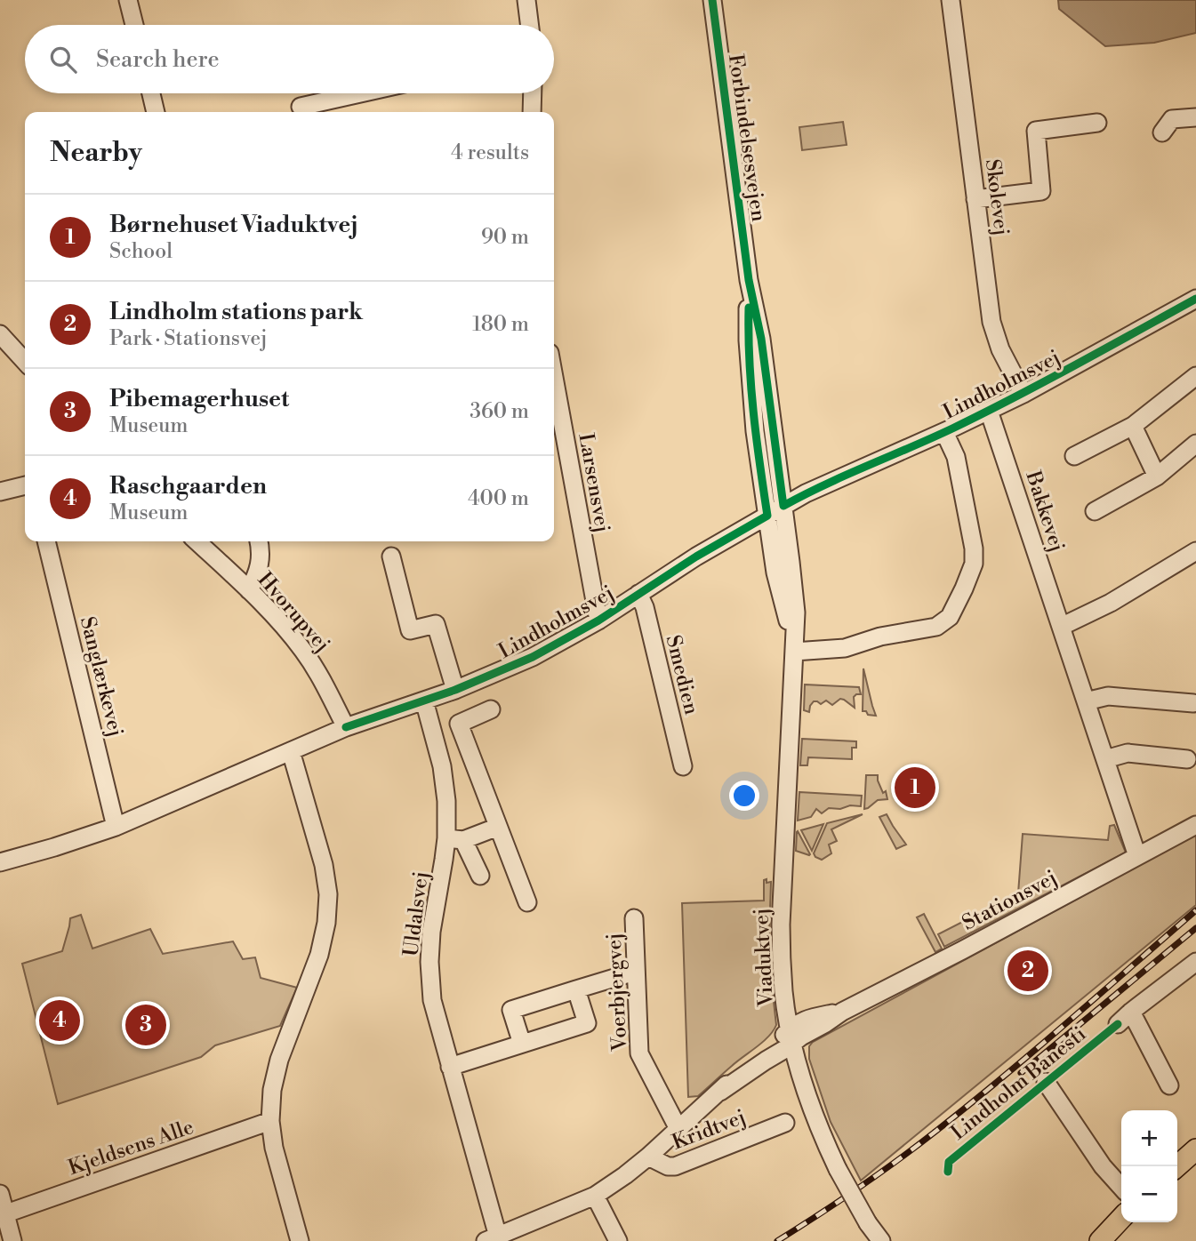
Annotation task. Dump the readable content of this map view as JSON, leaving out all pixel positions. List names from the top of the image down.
{
  "streets": {
    "street": [
      "Forbindelsesvejen",
      "Skolevej",
      "Lindholmsvej",
      "Larsensvej",
      "Bakkevej",
      "Hvorupvej",
      "Smedien",
      "Sanglærkevej",
      "Stationsvej",
      "Uldalsvej",
      "Viaduktvej",
      "Voerbjergvej",
      "Kridtvej",
      "Kjeldsens Alle"
    ],
    "cycle path": ["Lindholm Banesti"]
  },
  "crossings": [
    ["Forbindelsesvejen", "Lindholmsvej"],
    ["Forbindelsesvejen", "Viaduktvej"],
    ["Skolevej", "Lindholmsvej"],
    ["Lindholmsvej", "Larsensvej"],
    ["Lindholmsvej", "Bakkevej"],
    ["Lindholmsvej", "Hvorupvej"],
    ["Lindholmsvej", "Smedien"],
    ["Lindholmsvej", "Sanglærkevej"],
    ["Lindholmsvej", "Uldalsvej"],
    ["Lindholmsvej", "Viaduktvej"],
    ["Bakkevej", "Stationsvej"],
    ["Stationsvej", "Viaduktvej"]
  ],
  "page": {
    "search": "Search here",
    "heading": ["Nearby", "4 results"],
    "list": [
      {
        "mark": "1",
        "name": "Børnehuset Viaduktvej",
        "note": "School",
        "value": "90 m"
      },
      {
        "mark": "2",
        "name": "Lindholm stations park",
        "note": "Park · Stationsvej",
        "value": "180 m"
      },
      {
        "mark": "3",
        "name": "Pibemagerhuset",
        "note": "Museum",
        "value": "360 m"
      },
      {
        "mark": "4",
        "name": "Raschgaarden",
        "note": "Museum",
        "value": "400 m"
      }
    ],
    "pins": [
      "1",
      "2",
      "4",
      "3"
    ],
    "map_buttons": ["+", "−"]
  }
}
